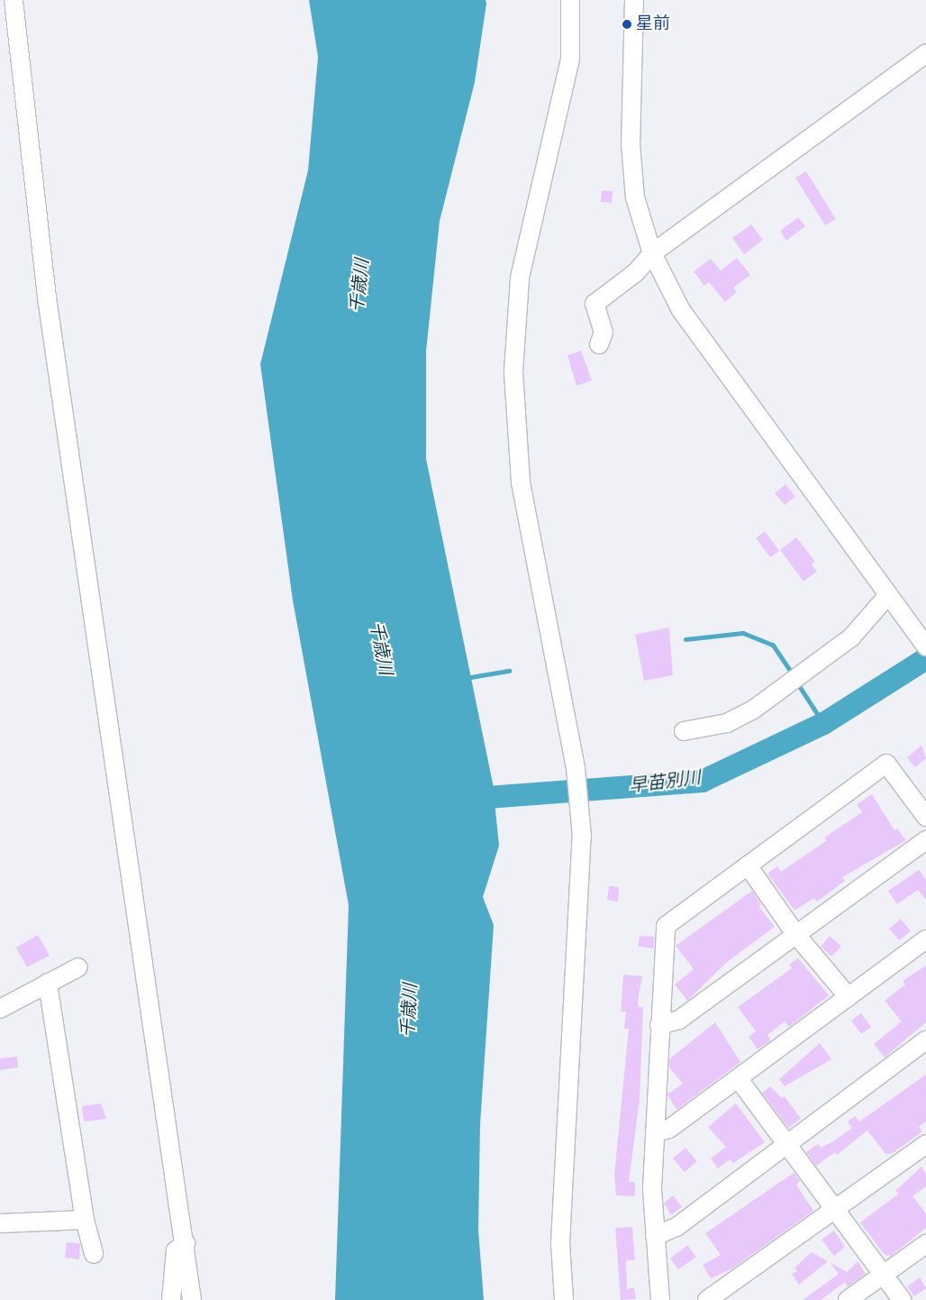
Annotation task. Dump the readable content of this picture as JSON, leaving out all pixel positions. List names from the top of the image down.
{
  "water": ["千歳川", "早苗別川"],
  "places": ["星前"]
}
